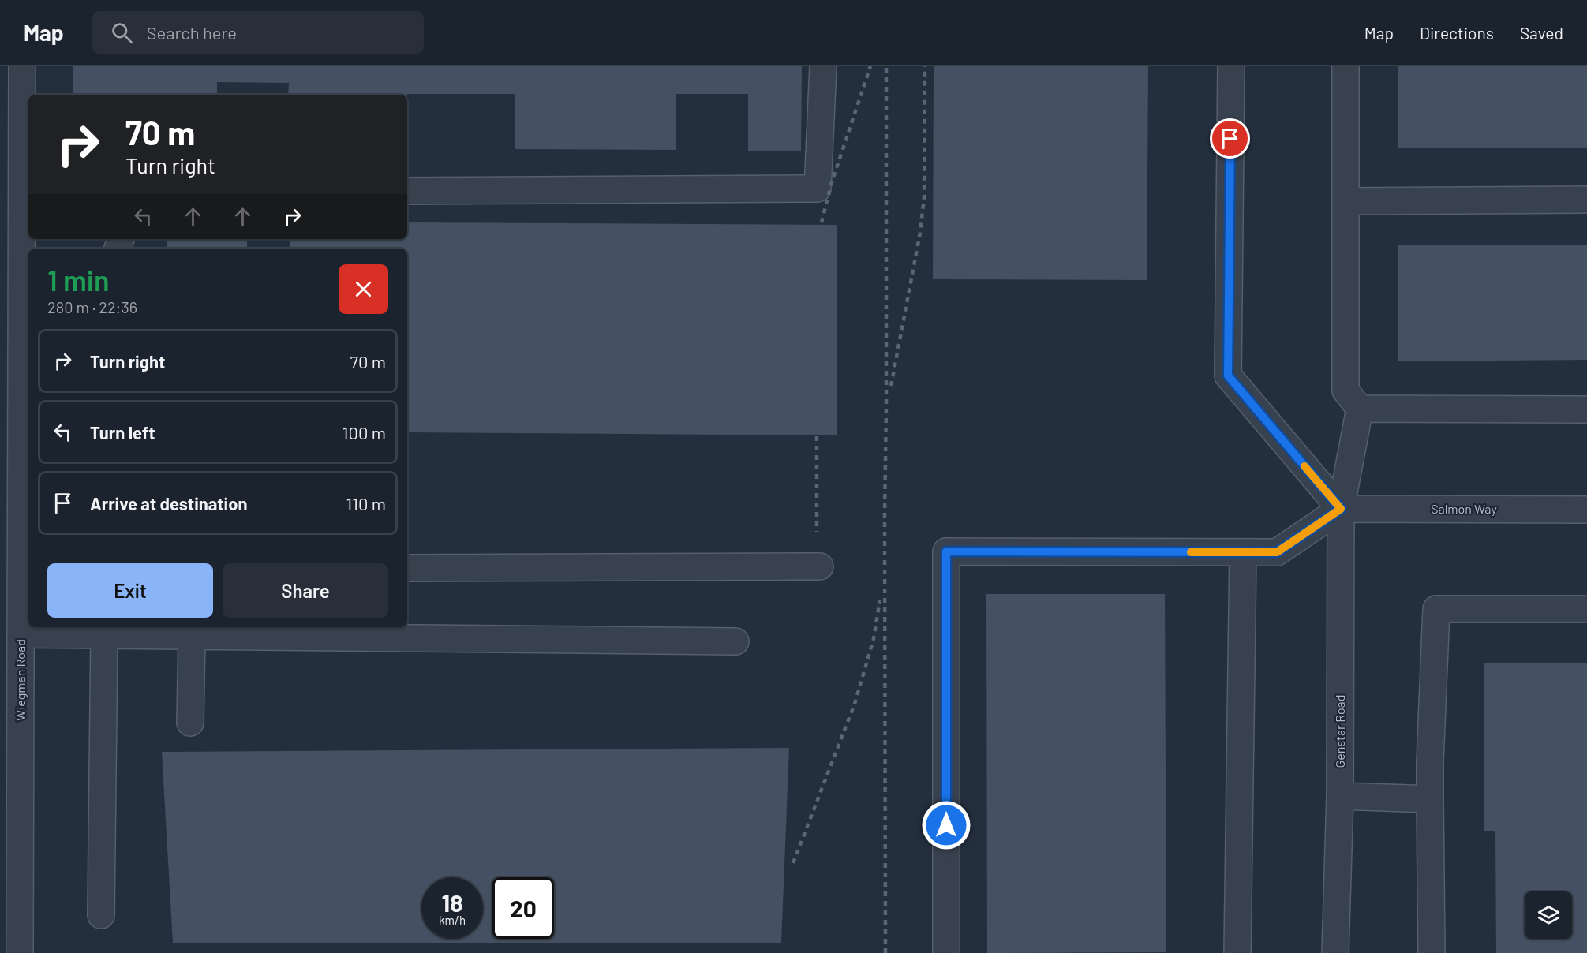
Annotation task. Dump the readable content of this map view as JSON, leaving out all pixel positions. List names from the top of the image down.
{
  "streets": {
    "street": ["Salmon Way", "Wiegman Road", "Genstar Road"]
  },
  "crossings": [
    ["Salmon Way", "Genstar Road"]
  ],
  "page": {
    "header": "Map",
    "search": "Search here",
    "nav": ["Map", "Directions", "Saved"],
    "turn": ["70 m", "Turn right"],
    "heading": ["1 min", "280 m · 22:36"],
    "list": [
      {
        "name": "Turn right",
        "value": "70 m"
      },
      {
        "name": "Turn left",
        "value": "100 m"
      },
      {
        "name": "Arrive at destination",
        "value": "110 m"
      }
    ],
    "buttons": ["Exit", "Share"],
    "speed": "18 km/h",
    "limit": "20"
  }
}
